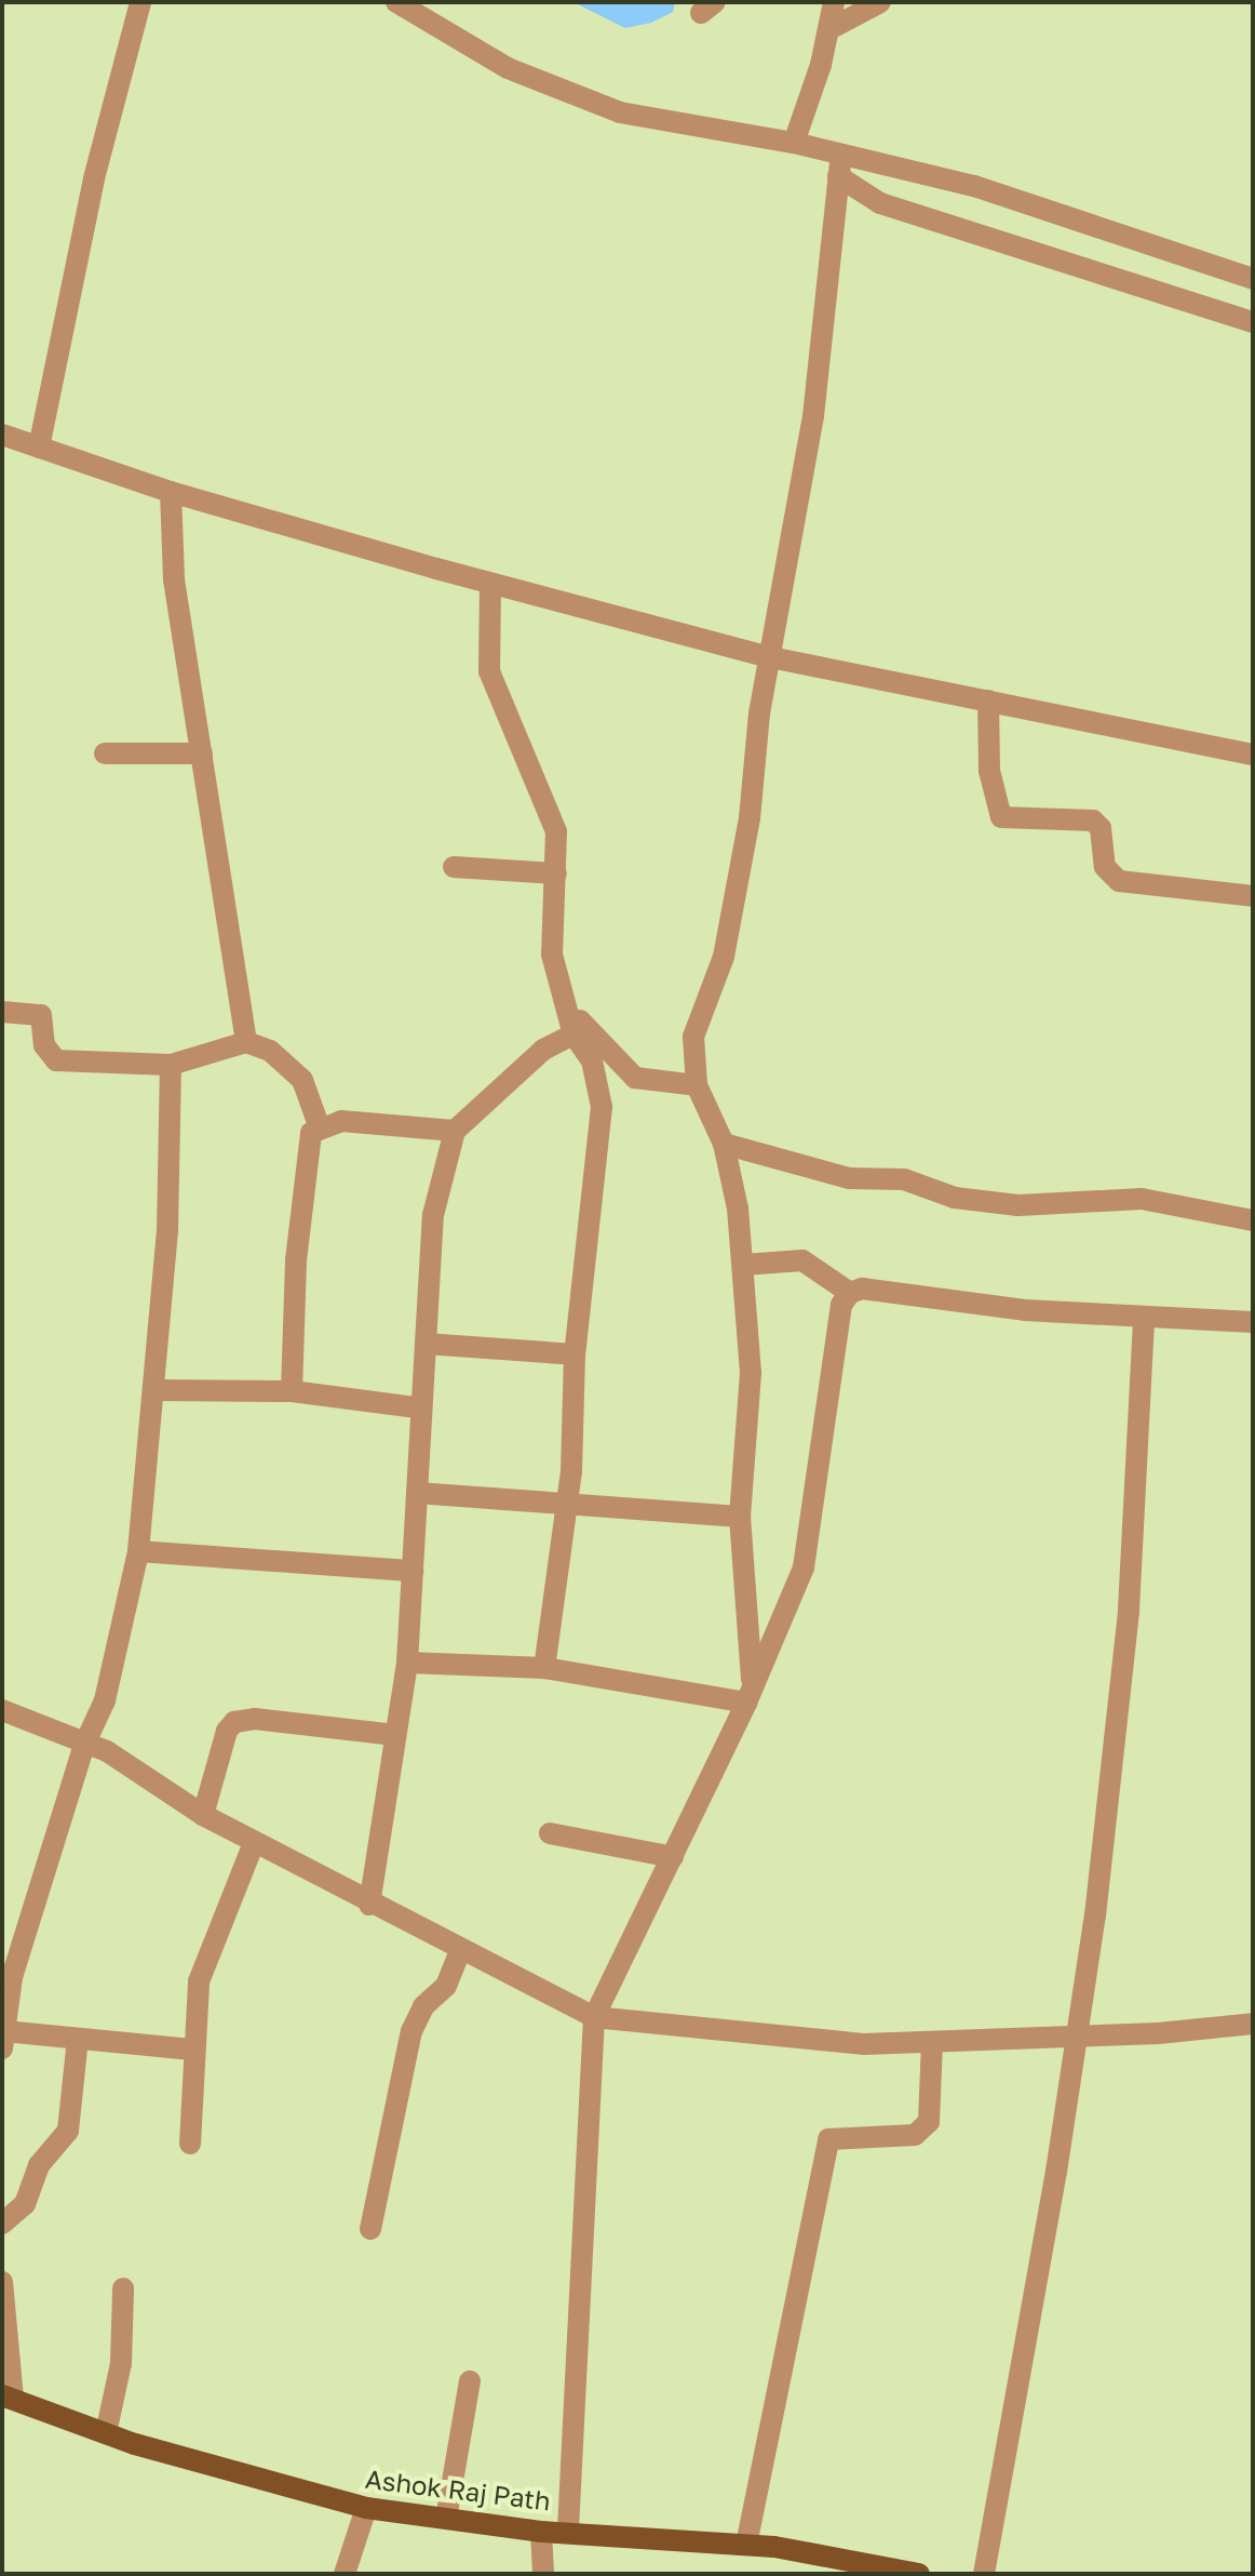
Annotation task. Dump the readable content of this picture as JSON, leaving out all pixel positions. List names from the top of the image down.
{
  "streets": {
    "main road": ["Ashok Raj Path"]
  }
}
